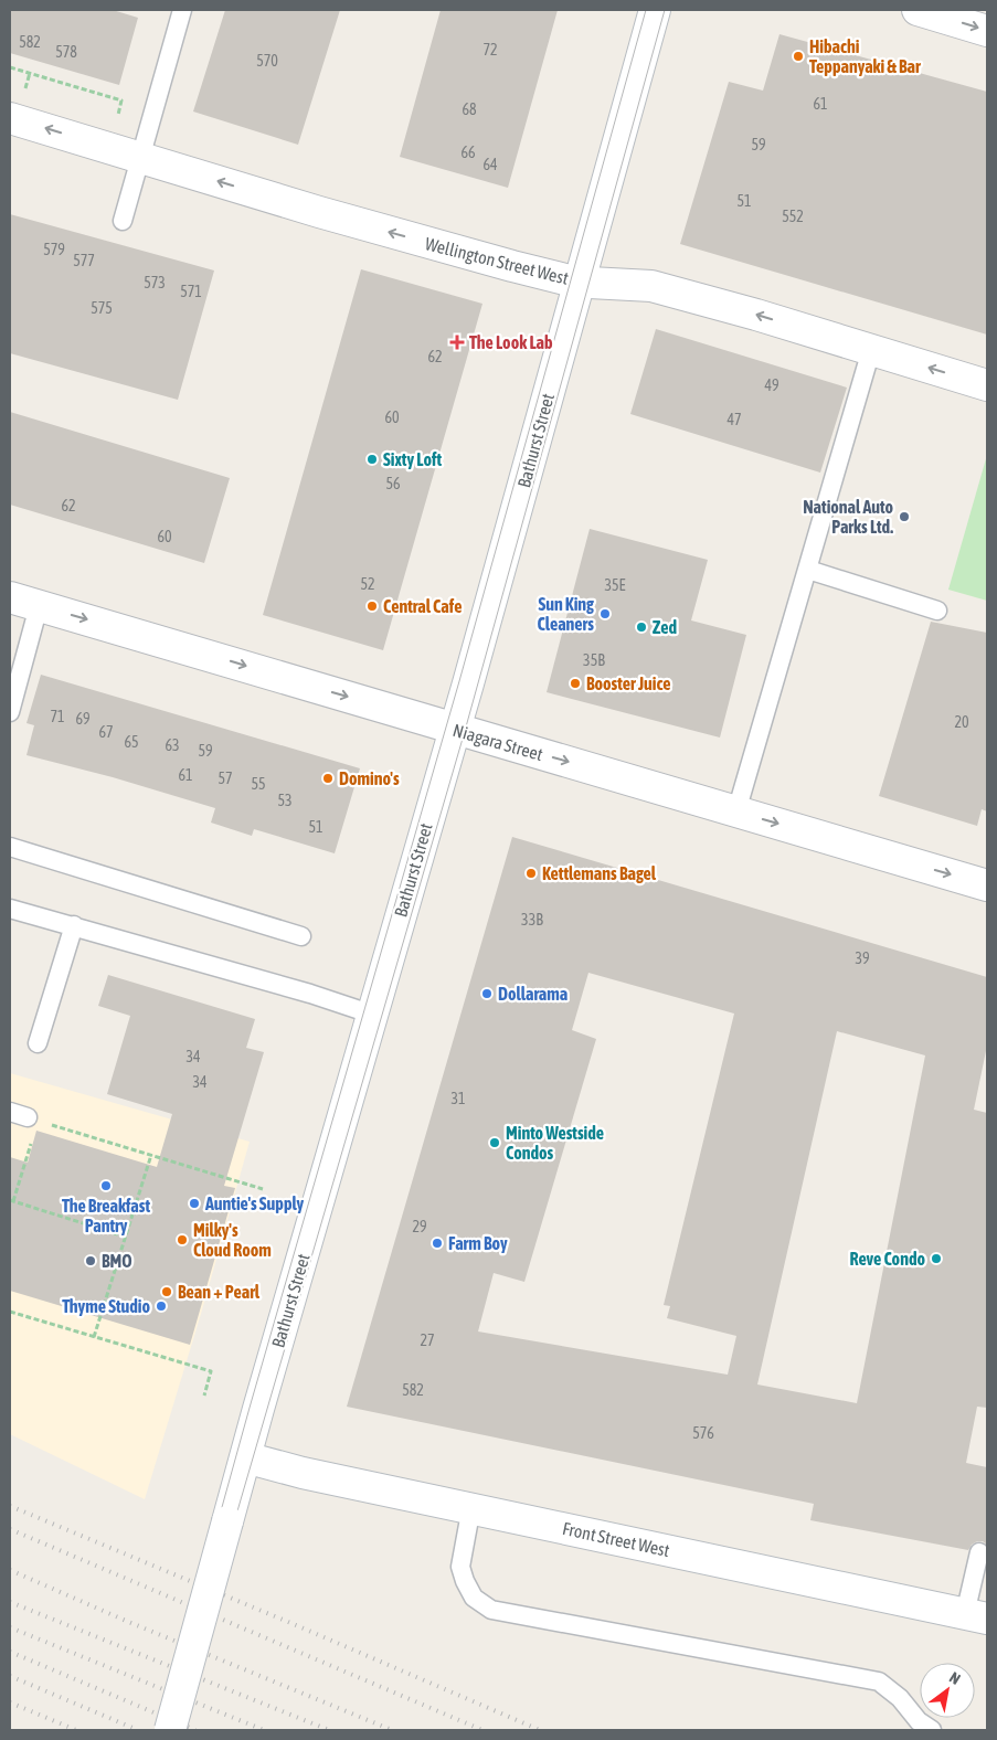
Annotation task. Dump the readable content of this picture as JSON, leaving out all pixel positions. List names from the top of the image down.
{
  "streets": {
    "main road": [
      "Wellington Street West",
      "Bathurst Street",
      "Niagara Street",
      "Front Street West"
    ]
  },
  "crossings": [
    ["Wellington Street West", "Bathurst Street"],
    ["Bathurst Street", "Niagara Street"],
    ["Bathurst Street", "Front Street West"]
  ],
  "one_way": ["Wellington Street West", "Niagara Street"],
  "places": {
    "other": [
      "Hibachi Teppanyaki & Bar",
      "Sixty Loft",
      "National Auto Parks Ltd.",
      "Central Cafe",
      "Sun King Cleaners",
      "Zed",
      "Booster Juice",
      "Domino's",
      "Kettlemans Bagel",
      "Dollarama",
      "Minto Westside Condos",
      "The Breakfast Pantry",
      "Auntie's Supply",
      "Milky's Cloud Room",
      "Farm Boy",
      "Reve Condo",
      "BMO",
      "Bean + Pearl",
      "Thyme Studio"
    ],
    "health": ["The Look Lab"]
  },
  "house_numbers": [
    "582",
    "72",
    "578",
    "570",
    "61",
    "68",
    "59",
    "66",
    "64",
    "51",
    "552",
    "579",
    "577",
    "573",
    "571",
    "575",
    "62",
    "49",
    "60",
    "47",
    "56",
    "62",
    "60",
    "52",
    "35E",
    "35B",
    "71",
    "69",
    "20",
    "67",
    "65",
    "63",
    "59",
    "61",
    "57",
    "55",
    "53",
    "51",
    "33B",
    "39",
    "34",
    "34",
    "31",
    "29",
    "27",
    "582",
    "576"
  ],
  "north": "top right"
}
